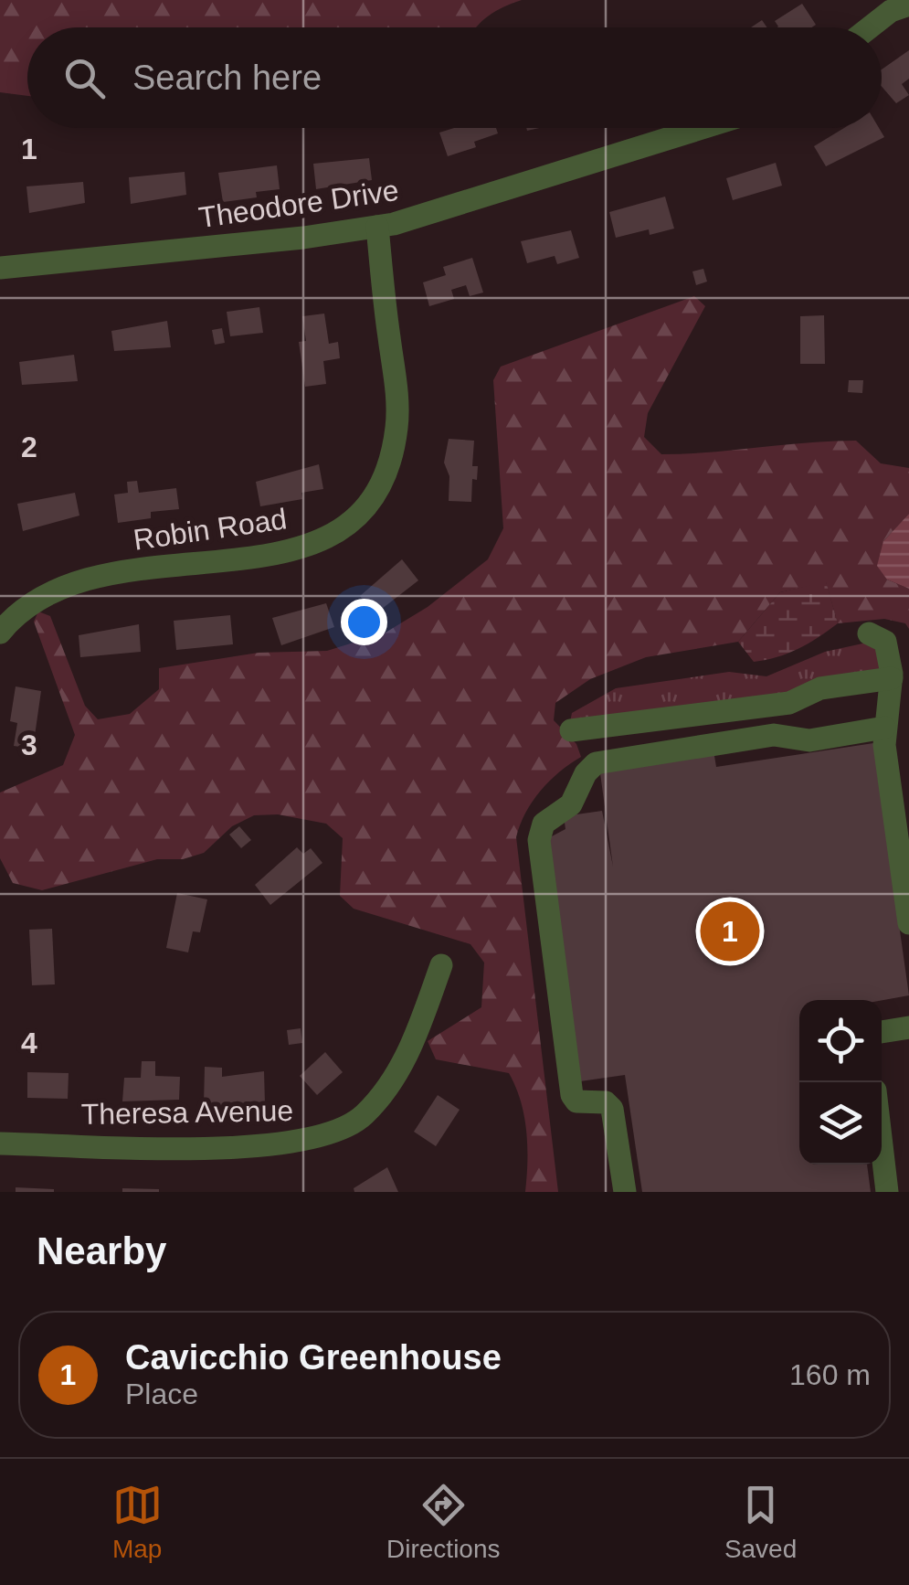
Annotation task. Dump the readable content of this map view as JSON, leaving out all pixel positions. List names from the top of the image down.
{
  "streets": {
    "street": ["Theodore Drive", "Robin Road", "Theresa Avenue"]
  },
  "crossings": [
    ["Theodore Drive", "Robin Road"]
  ],
  "page": {
    "search": "Search here",
    "pins": "1",
    "heading": "Nearby",
    "list": [
      {
        "mark": "1",
        "name": "Cavicchio Greenhouse",
        "note": "Place",
        "value": "160 m"
      }
    ],
    "nav": ["Map", "Directions", "Saved"]
  },
  "grid": {
    "rows": [
      "1",
      "2",
      "3",
      "4"
    ]
  }
}
